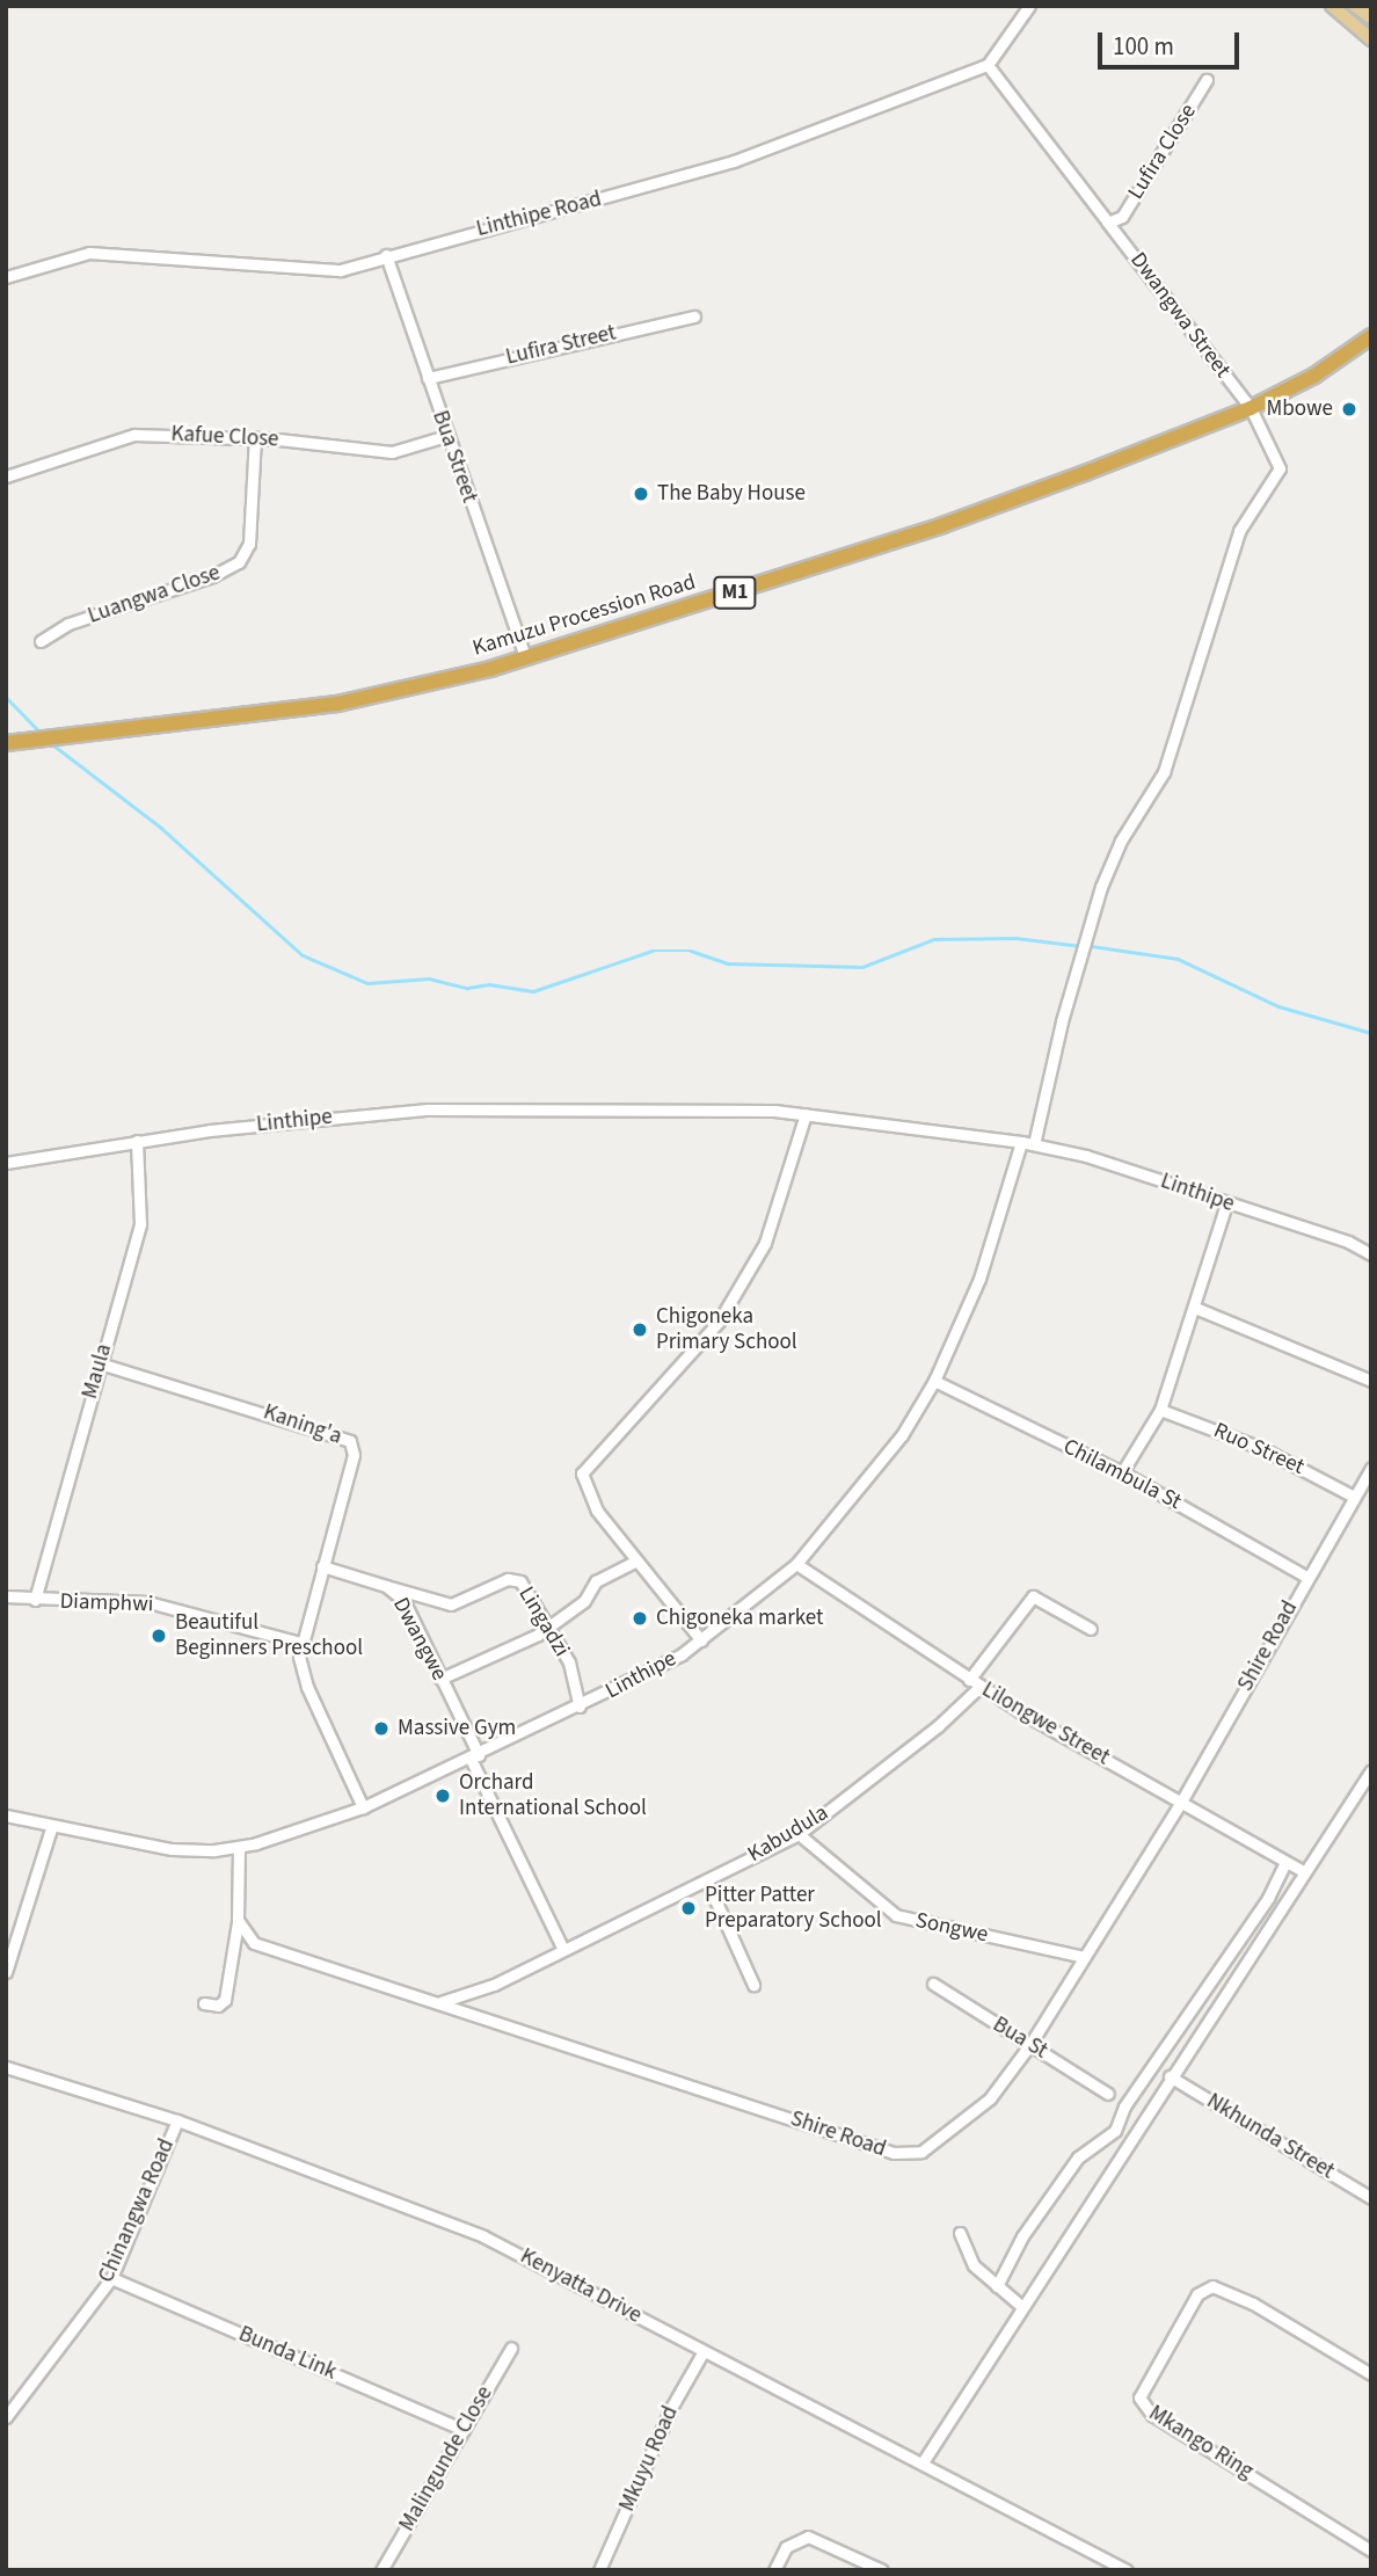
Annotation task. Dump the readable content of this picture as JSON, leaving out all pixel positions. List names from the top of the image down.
{
  "streets": {
    "highway": ["M1", "Kamuzu Procession Road"],
    "street": [
      "Lufira Close",
      "Linthipe Road",
      "Dwangwa Street",
      "Lufira Street",
      "Kafue Close",
      "Bua Street",
      "Luangwa Close",
      "Linthipe",
      "Maula",
      "Kaning'a",
      "Ruo Street",
      "Chilambula St",
      "Diamphwi",
      "Lingadzi",
      "Dwangwe",
      "Shire Road",
      "Lilongwe Street",
      "Kabudula",
      "Songwe",
      "Bua St",
      "Nkhunda Street",
      "Chinangwa Road",
      "Kenyatta Drive",
      "Bunda Link",
      "Mkango Ring",
      "Malingunde Close",
      "Mkuyu Road"
    ]
  },
  "crossings": [
    ["Lufira Close", "Dwangwa Street"],
    ["Linthipe Road", "Dwangwa Street"],
    ["Linthipe Road", "Bua Street"],
    ["Dwangwa Street", "Kamuzu Procession Road"],
    ["Dwangwa Street", "Linthipe"],
    ["Lufira Street", "Bua Street"],
    ["Kafue Close", "Bua Street"],
    ["Kafue Close", "Luangwa Close"],
    ["Bua Street", "Kamuzu Procession Road"],
    ["Linthipe", "Maula"],
    ["Linthipe", "Chilambula St"],
    ["Linthipe", "Lingadzi"],
    ["Linthipe", "Dwangwe"],
    ["Linthipe", "Lilongwe Street"],
    ["Maula", "Kaning'a"],
    ["Maula", "Diamphwi"],
    ["Kaning'a", "Diamphwi"],
    ["Kaning'a", "Dwangwe"],
    ["Ruo Street", "Shire Road"],
    ["Chilambula St", "Shire Road"],
    ["Lingadzi", "Dwangwe"],
    ["Dwangwe", "Kabudula"],
    ["Shire Road", "Lilongwe Street"],
    ["Shire Road", "Kabudula"],
    ["Shire Road", "Songwe"],
    ["Shire Road", "Bua St"],
    ["Lilongwe Street", "Kabudula"],
    ["Kabudula", "Songwe"],
    ["Chinangwa Road", "Kenyatta Drive"],
    ["Chinangwa Road", "Bunda Link"],
    ["Kenyatta Drive", "Mkuyu Road"],
    ["Bunda Link", "Malingunde Close"]
  ],
  "places": [
    "Mbowe",
    "The Baby House",
    "Chigoneka Primary School",
    "Chigoneka market",
    "Beautiful Beginners Preschool",
    "Massive Gym",
    "Orchard International School",
    "Pitter Patter Preparatory School"
  ],
  "scale_bar": "100 m"
}
